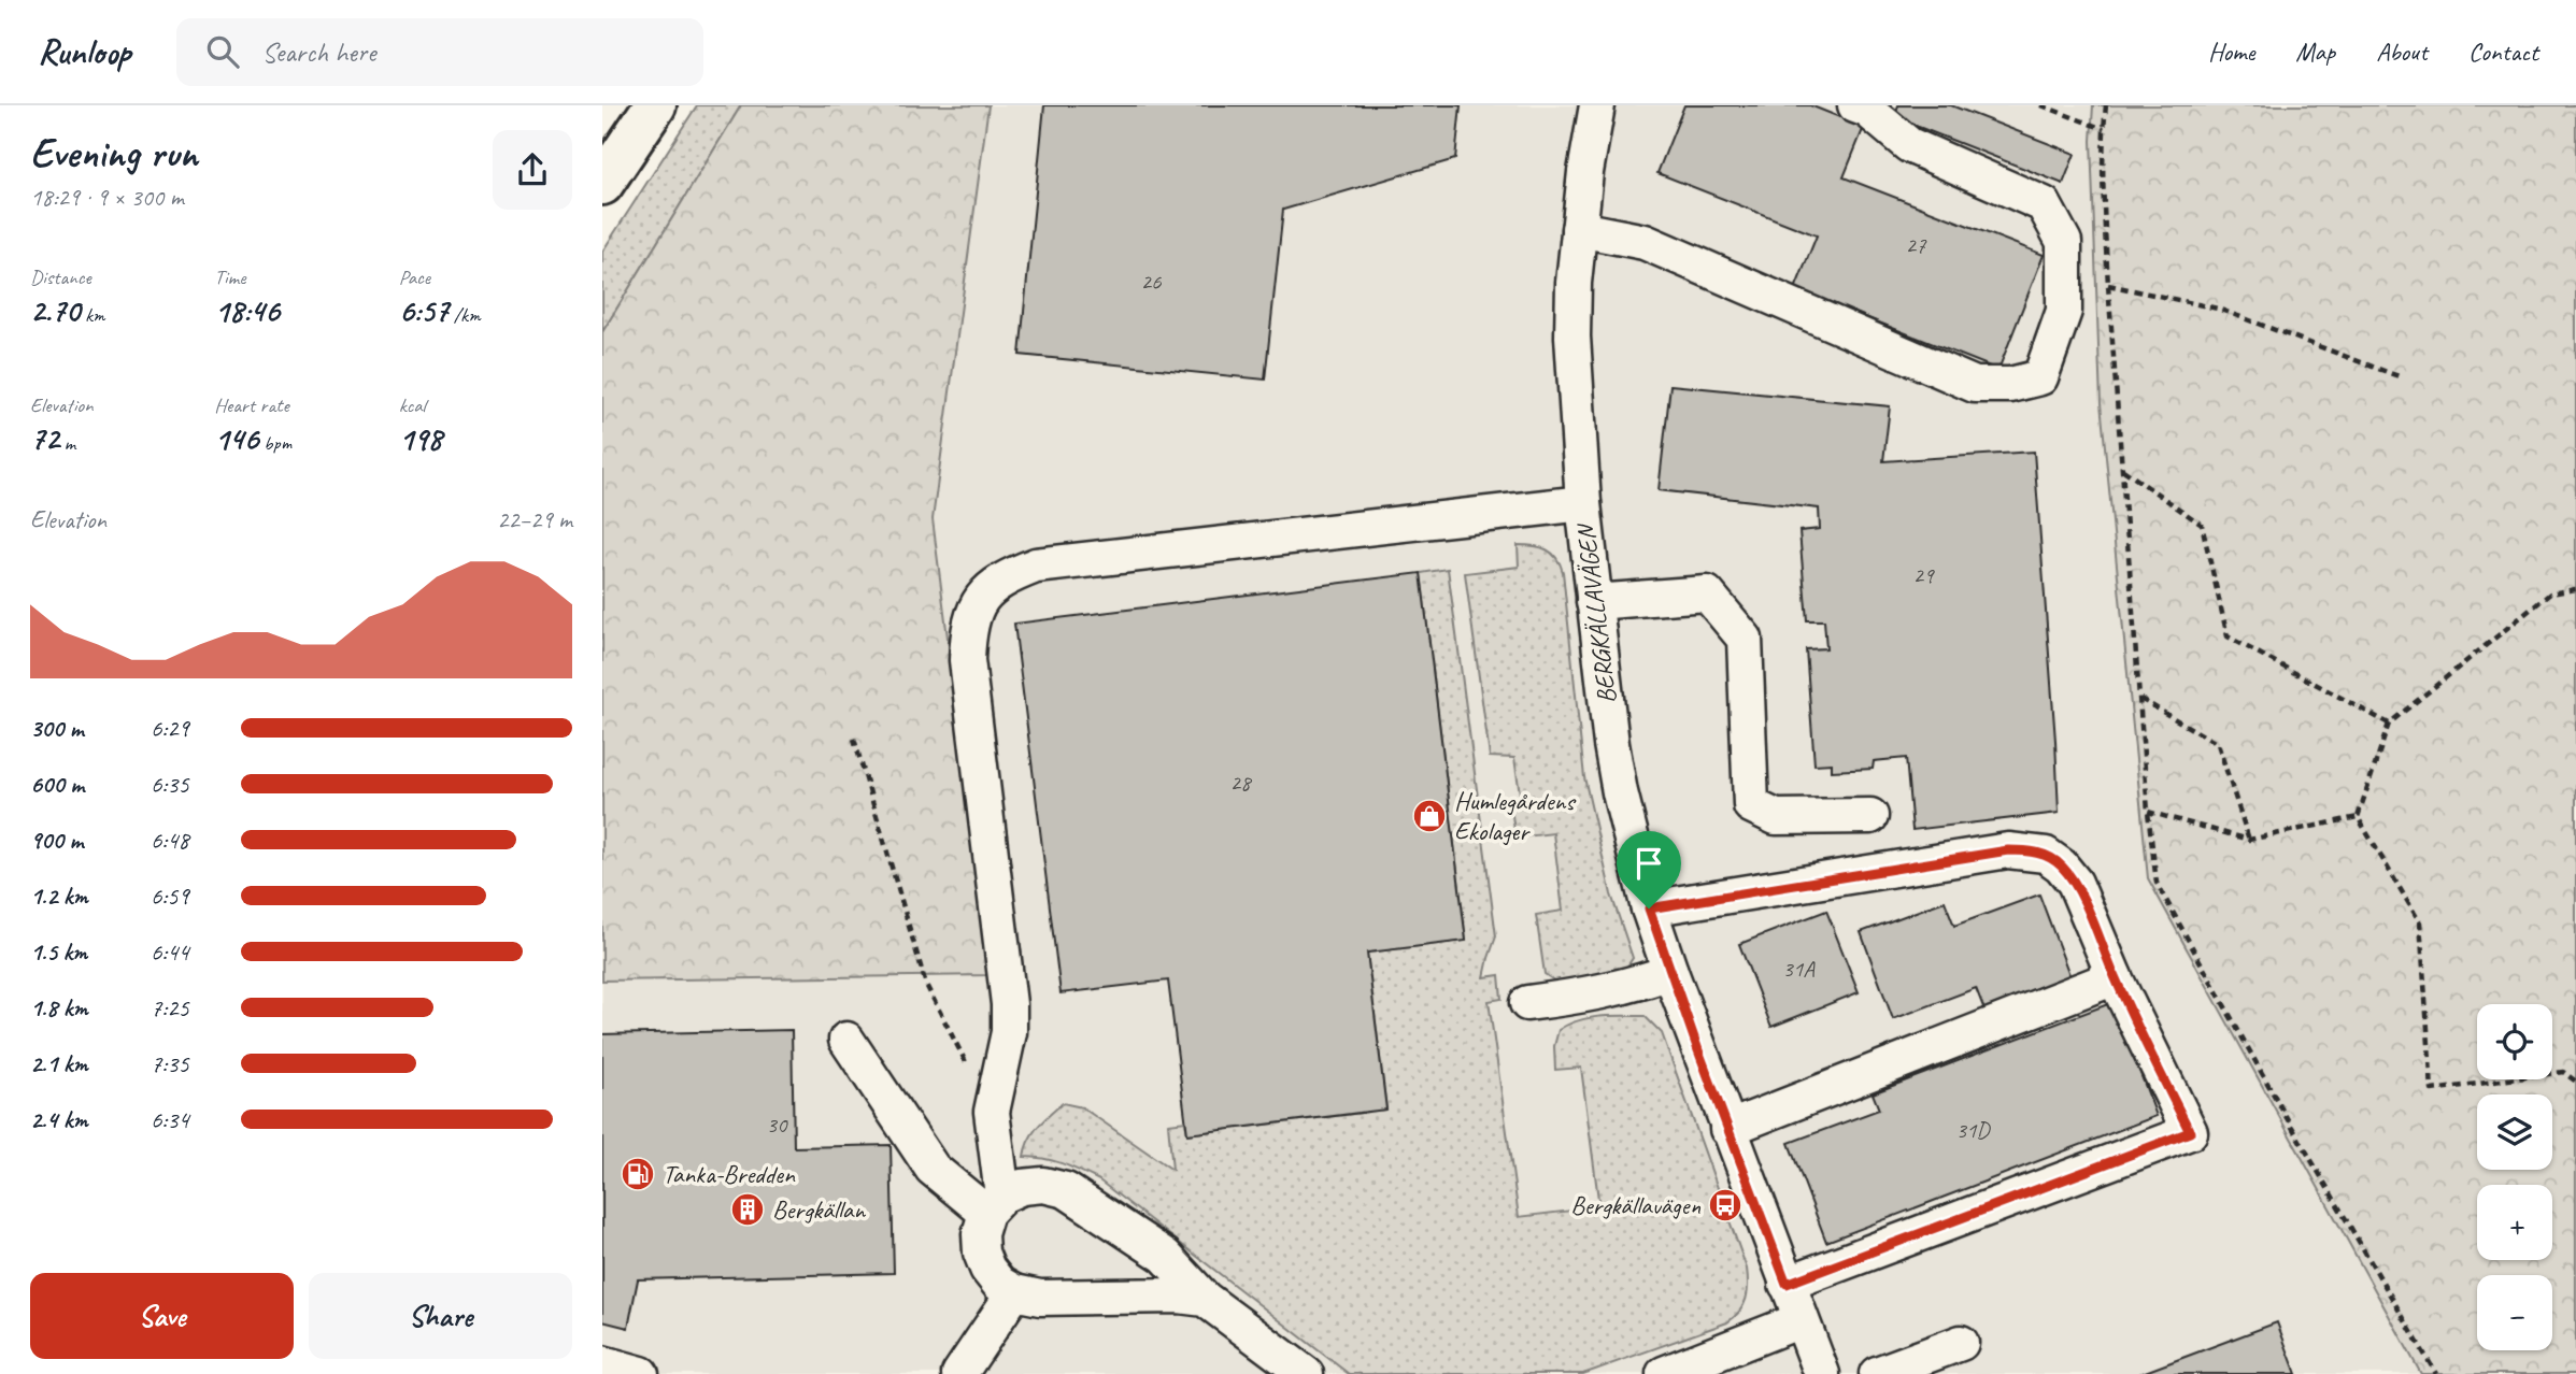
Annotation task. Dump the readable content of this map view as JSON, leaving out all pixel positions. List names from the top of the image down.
{
  "streets": {
    "street": ["BERGKÄLLAVÄGEN"]
  },
  "places": {
    "shop": ["Humlegårdens Ekolager"],
    "fuel station": ["Tanka-Bredden"],
    "bus stop": ["Bergkällavägen"],
    "building": ["Bergkällan"]
  },
  "house_numbers": [
    "27",
    "26",
    "29",
    "28",
    "31A",
    "30",
    "31D"
  ],
  "page": {
    "header": "Runloop",
    "search": "Search here",
    "nav": [
      "Home",
      "Map",
      "About",
      "Contact"
    ],
    "heading": ["Evening run", "18:29 · 9 × 300 m"],
    "stats": [
      ["Distance", "2.70 km"],
      ["Time", "18:46"],
      ["Pace", "6:57 /km"],
      ["Elevation", "72 m"],
      ["Heart rate", "146 bpm"],
      ["kcal", "198"]
    ],
    "chart": ["Elevation", "22–29 m"],
    "list": [
      {
        "name": "300 m",
        "note": "6:29"
      },
      {
        "name": "600 m",
        "note": "6:35"
      },
      {
        "name": "900 m",
        "note": "6:48"
      },
      {
        "name": "1.2 km",
        "note": "6:59"
      },
      {
        "name": "1.5 km",
        "note": "6:44"
      },
      {
        "name": "1.8 km",
        "note": "7:25"
      },
      {
        "name": "2.1 km",
        "note": "7:35"
      },
      {
        "name": "2.4 km",
        "note": "6:34"
      }
    ],
    "map_buttons": ["+", "−"],
    "buttons": ["Save", "Share"]
  }
}
